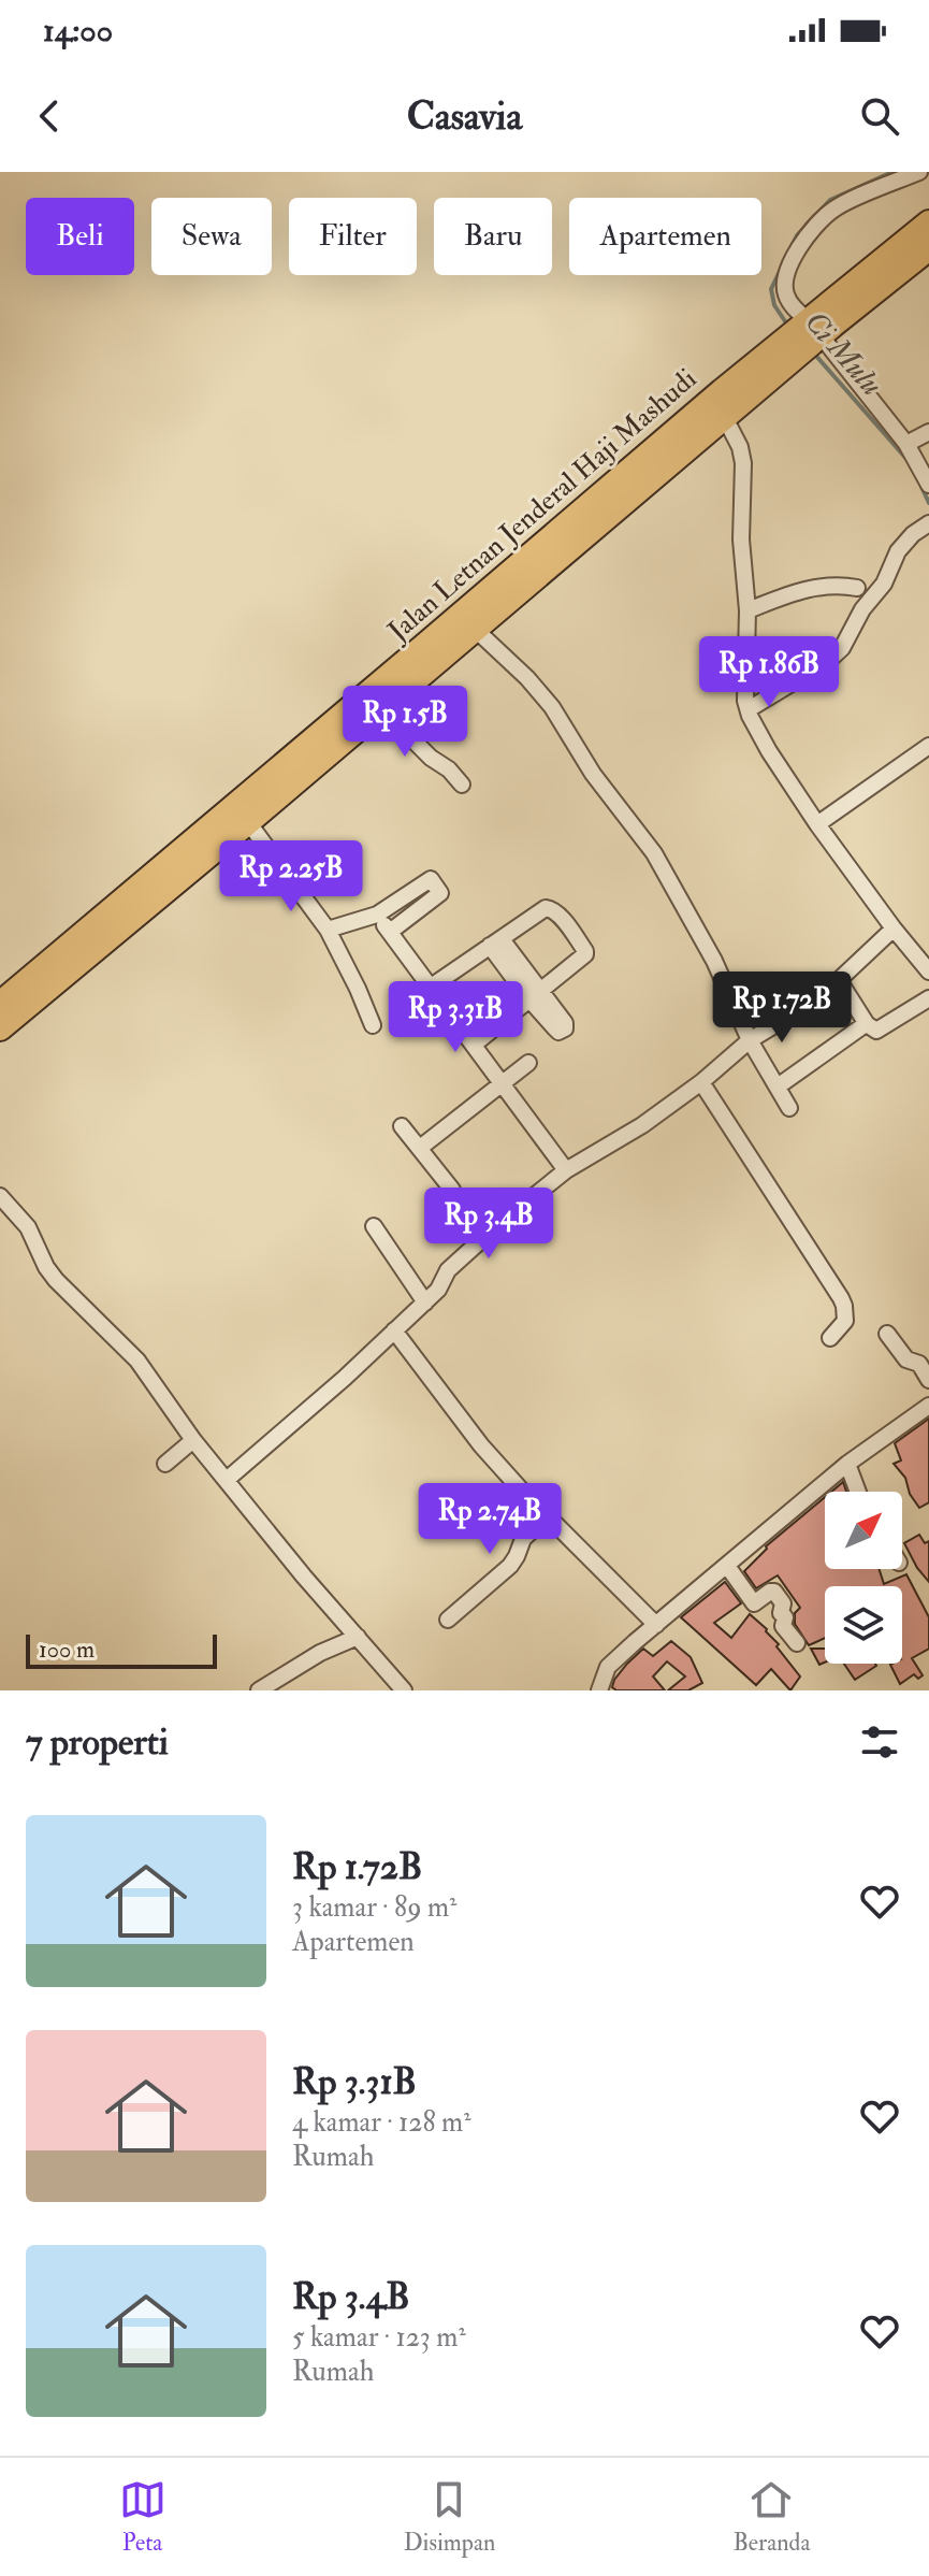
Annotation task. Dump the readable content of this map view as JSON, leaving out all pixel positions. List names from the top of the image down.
{
  "streets": {
    "main road": ["Jalan Letnan Jenderal Haji Mashudi"]
  },
  "water": ["Ci Mulu"],
  "scale_bar": "100 m",
  "north": "top right",
  "page": {
    "status": "14:00",
    "header": "Casavia",
    "chip": [
      "Beli",
      "Sewa",
      "Filter",
      "Baru",
      "Apartemen"
    ],
    "price": [
      "Rp 1.86B",
      "Rp 1.5B",
      "Rp 2.25B",
      "Rp 1.72B",
      "Rp 3.31B",
      "Rp 3.4B",
      "Rp 2.74B"
    ],
    "scale": "100 m",
    "heading": "7 properti",
    "list": [
      {
        "name": "Rp 1.72B",
        "note": "3 kamar · 89 m² · Apartemen"
      },
      {
        "name": "Rp 3.31B",
        "note": "4 kamar · 128 m² · Rumah"
      },
      {
        "name": "Rp 3.4B",
        "note": "5 kamar · 123 m² · Rumah"
      }
    ],
    "tabs": ["Peta", "Disimpan", "Beranda"]
  }
}
